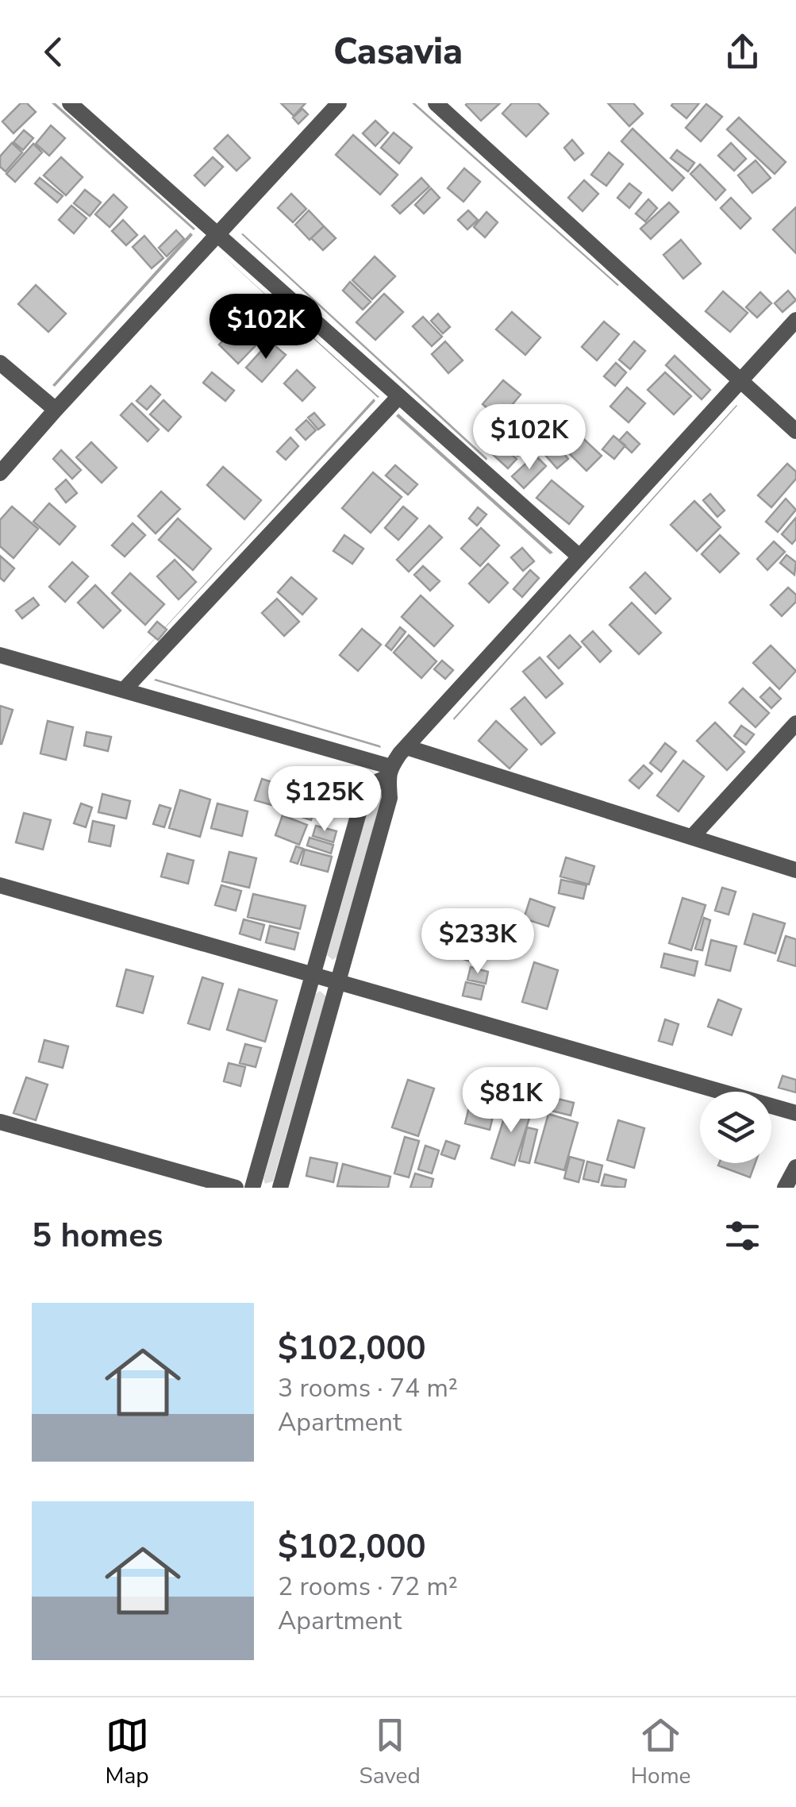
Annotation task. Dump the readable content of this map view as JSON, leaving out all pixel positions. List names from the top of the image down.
{
  "page": {
    "header": "Casavia",
    "price": [
      "$102K",
      "$102K",
      "$125K",
      "$233K",
      "$81K"
    ],
    "heading": "5 homes",
    "list": [
      {
        "name": "$102,000",
        "note": "3 rooms · 74 m² · Apartment"
      },
      {
        "name": "$102,000",
        "note": "2 rooms · 72 m² · Apartment"
      }
    ],
    "tabs": ["Map", "Saved", "Home"]
  }
}
